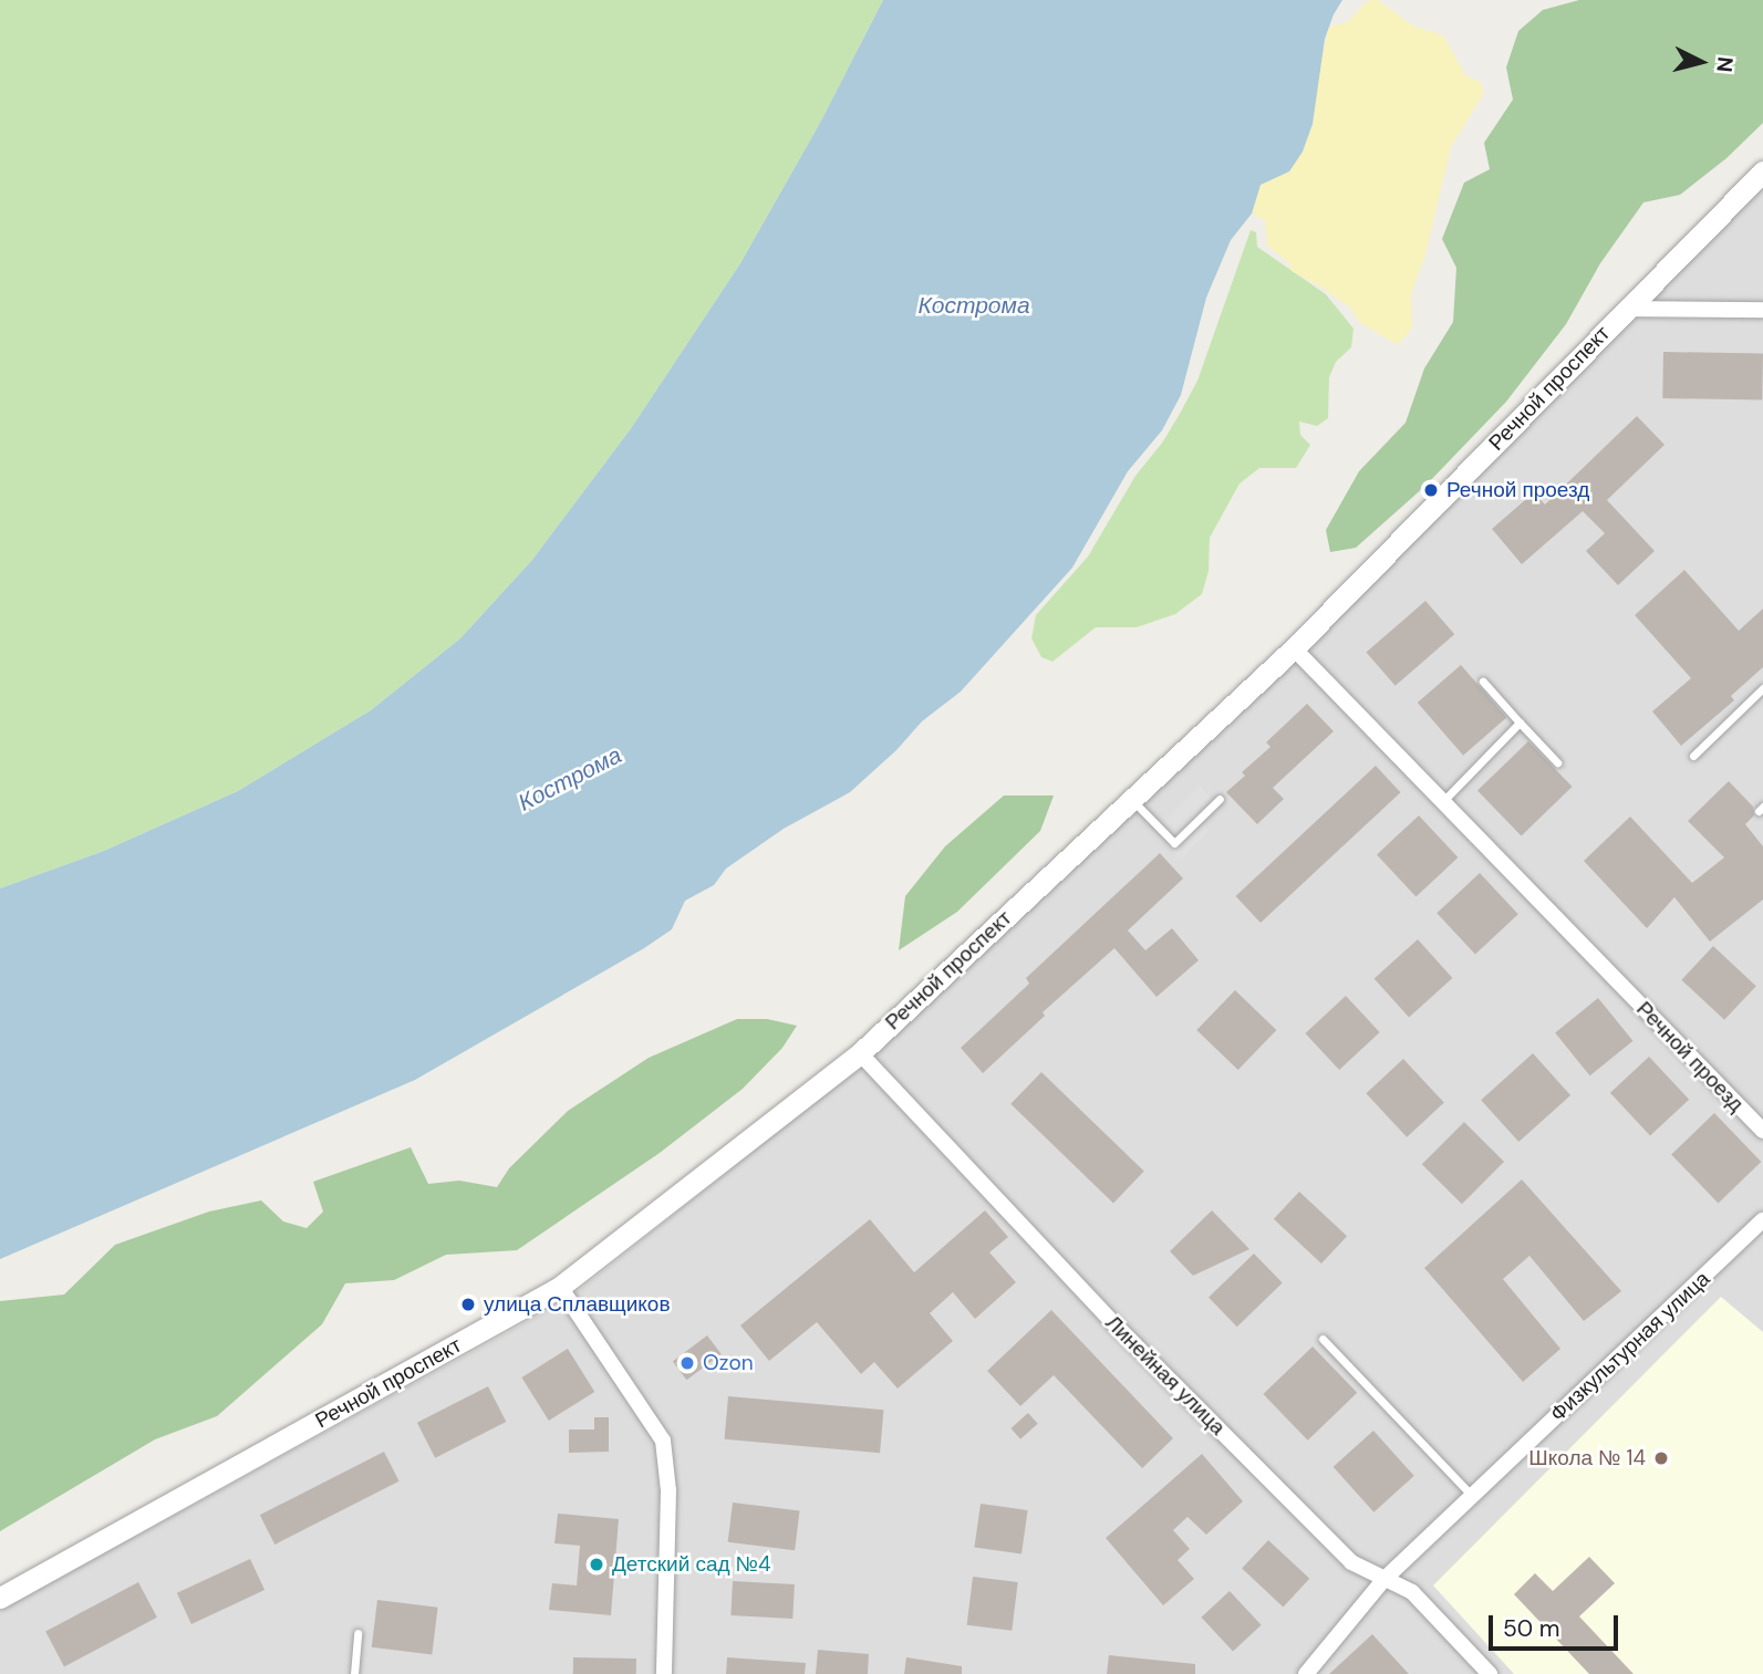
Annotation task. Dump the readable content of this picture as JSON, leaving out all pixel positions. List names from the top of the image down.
{
  "streets": {
    "street": [
      "Речной проспект",
      "Речной проезд",
      "Физкультурная улица",
      "Линейная улица"
    ]
  },
  "crossings": [
    ["Речной проспект", "Речной проезд"],
    ["Речной проспект", "Линейная улица"],
    ["Физкультурная улица", "Линейная улица"]
  ],
  "water": ["Кострома"],
  "places": [
    "Речной проезд",
    "улица Сплавщиков",
    "Ozon",
    "Школа № 14",
    "Детский сад №4"
  ],
  "scale_bar": "50 m",
  "north": "right"
}
